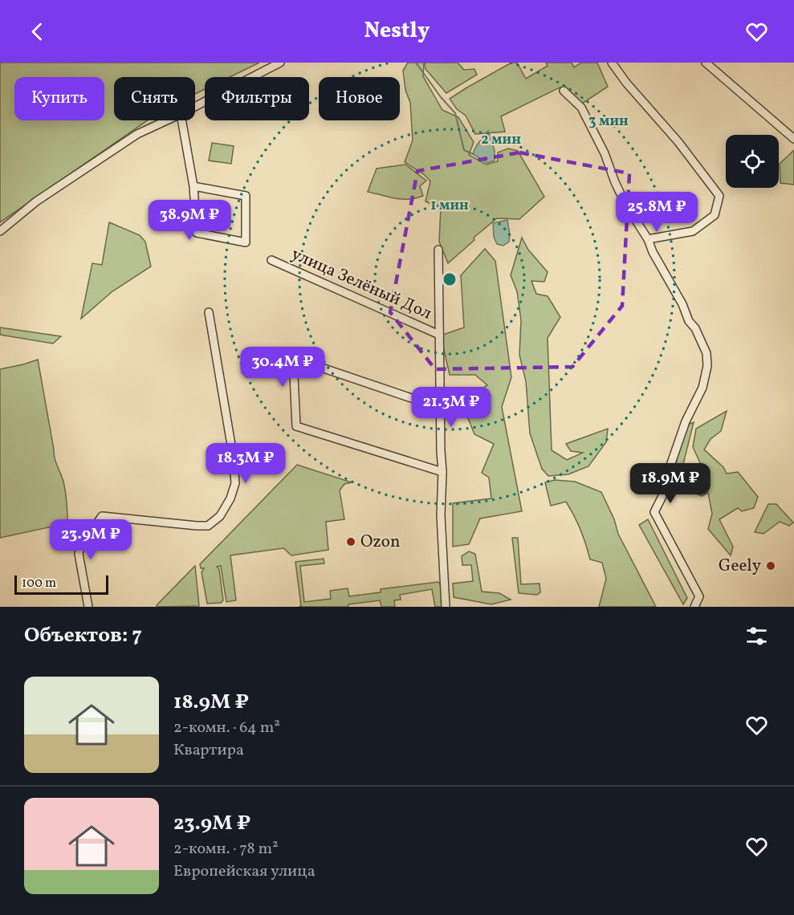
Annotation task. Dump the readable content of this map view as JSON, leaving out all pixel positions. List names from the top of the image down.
{
  "streets": {
    "street": ["улица Зелёный Дол"]
  },
  "places": ["Ozon", "Geely"],
  "scale_bar": "100 m",
  "page": {
    "header": "Nestly",
    "chip": [
      "Купить",
      "Снять",
      "Фильтры",
      "Новое"
    ],
    "price": [
      "25.8M ₽",
      "38.9M ₽",
      "30.4M ₽",
      "21.3M ₽",
      "18.3M ₽",
      "18.9M ₽",
      "23.9M ₽"
    ],
    "scale": "100 m",
    "heading": "Объектов: 7",
    "list": [
      {
        "name": "18.9M ₽",
        "note": "2-комн. · 64 m² · Квартира"
      },
      {
        "name": "23.9M ₽",
        "note": "2-комн. · 78 m² · Европейская улица"
      }
    ]
  },
  "rings": ["3 мин", "2 мин", "1 мин"]
}
